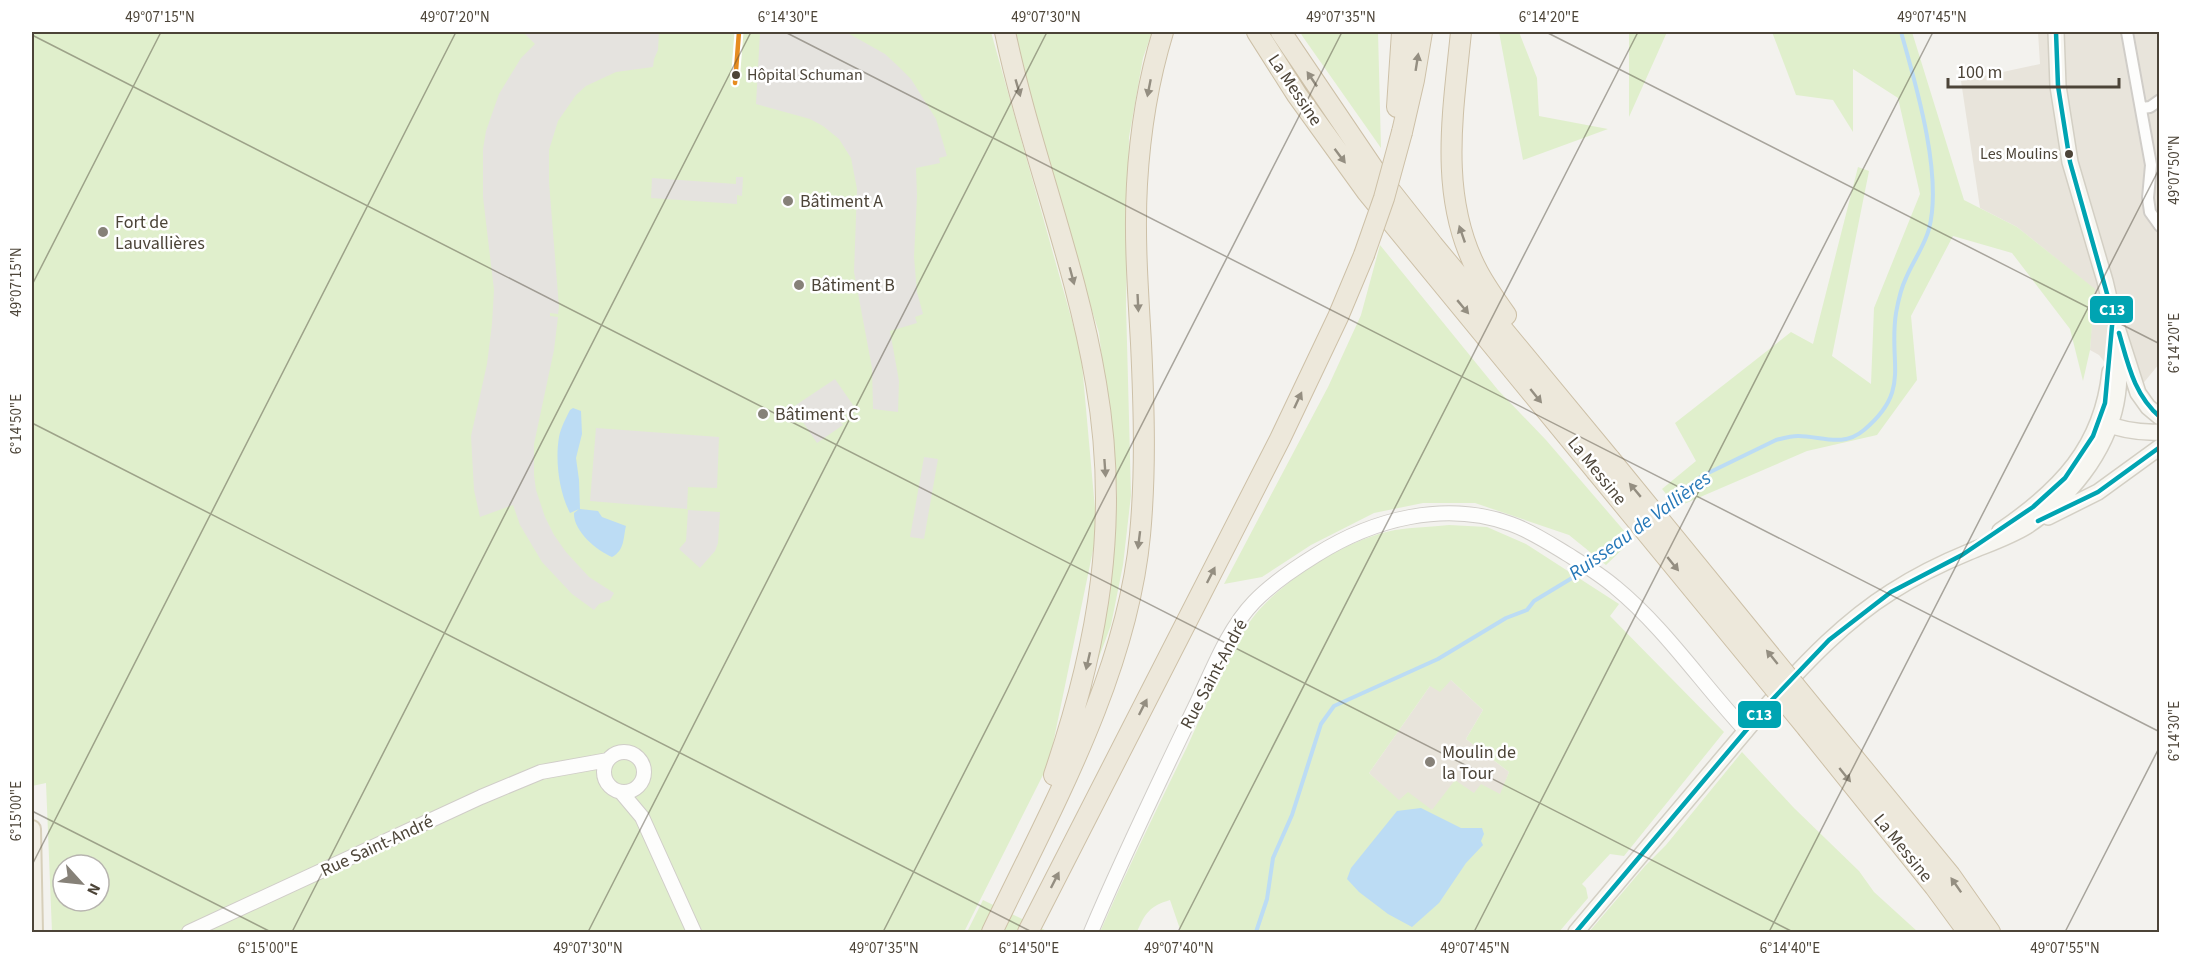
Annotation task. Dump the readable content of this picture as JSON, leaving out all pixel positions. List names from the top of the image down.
{
  "streets": {
    "highway": ["La Messine"],
    "street": ["Rue Saint-André"]
  },
  "water": ["Ruisseau de Vallières"],
  "places": [
    "Hôpital Schuman",
    "Les Moulins",
    "Bâtiment A",
    "Fort de Lauvallières",
    "Bâtiment B",
    "Bâtiment C",
    "Moulin de la Tour"
  ],
  "lines": ["transit line C13", "transit line A"],
  "scale_bar": "100 m",
  "north": "bottom right",
  "coordinates": [
    "49°07'15\"N",
    "49°07'20\"N",
    "6°14'30\"E",
    "49°07'30\"N",
    "49°07'35\"N",
    "6°14'20\"E",
    "49°07'45\"N",
    "49°07'50\"N",
    "6°14'50\"E",
    "6°15'00\"E",
    "49°07'40\"N",
    "6°14'40\"E",
    "49°07'55\"N"
  ]
}
